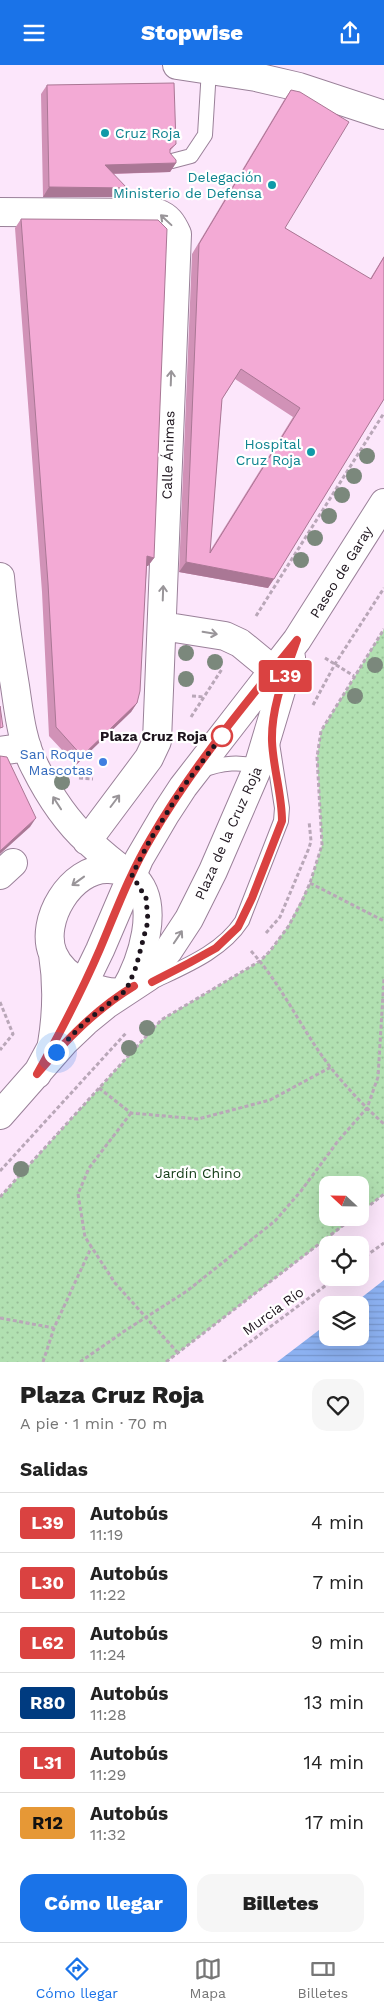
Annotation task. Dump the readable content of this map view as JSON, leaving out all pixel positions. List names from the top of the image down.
{
  "streets": {
    "street": ["Calle Ánimas", "Paseo de Garay", "Plaza de la Cruz Roja"],
    "path": ["Murcia Río"]
  },
  "crossings": [
    ["Calle Ánimas", "Plaza de la Cruz Roja"],
    ["Paseo de Garay", "Plaza de la Cruz Roja"]
  ],
  "parks": ["Jardín Chino"],
  "places": [
    "Cruz Roja",
    "Delegación Ministerio de Defensa",
    "Hospital Cruz Roja",
    "Plaza Cruz Roja",
    "San Roque Mascotas"
  ],
  "lines": ["bus line L39"],
  "north": "left",
  "page": {
    "header": "Stopwise",
    "on_map": "L39",
    "heading": [
      ["Plaza Cruz Roja", "A pie · 1 min · 70 m"],
      "Salidas"
    ],
    "list": [
      {
        "mark": "L39",
        "name": "Autobús",
        "note": "11:19",
        "value": "4 min"
      },
      {
        "mark": "L30",
        "name": "Autobús",
        "note": "11:22",
        "value": "7 min"
      },
      {
        "mark": "L62",
        "name": "Autobús",
        "note": "11:24",
        "value": "9 min"
      },
      {
        "mark": "R80",
        "name": "Autobús",
        "note": "11:28",
        "value": "13 min"
      },
      {
        "mark": "L31",
        "name": "Autobús",
        "note": "11:29",
        "value": "14 min"
      },
      {
        "mark": "R12",
        "name": "Autobús",
        "note": "11:32",
        "value": "17 min"
      }
    ],
    "buttons": ["Cómo llegar", "Billetes"],
    "tabs": ["Cómo llegar", "Mapa", "Billetes"]
  }
}
